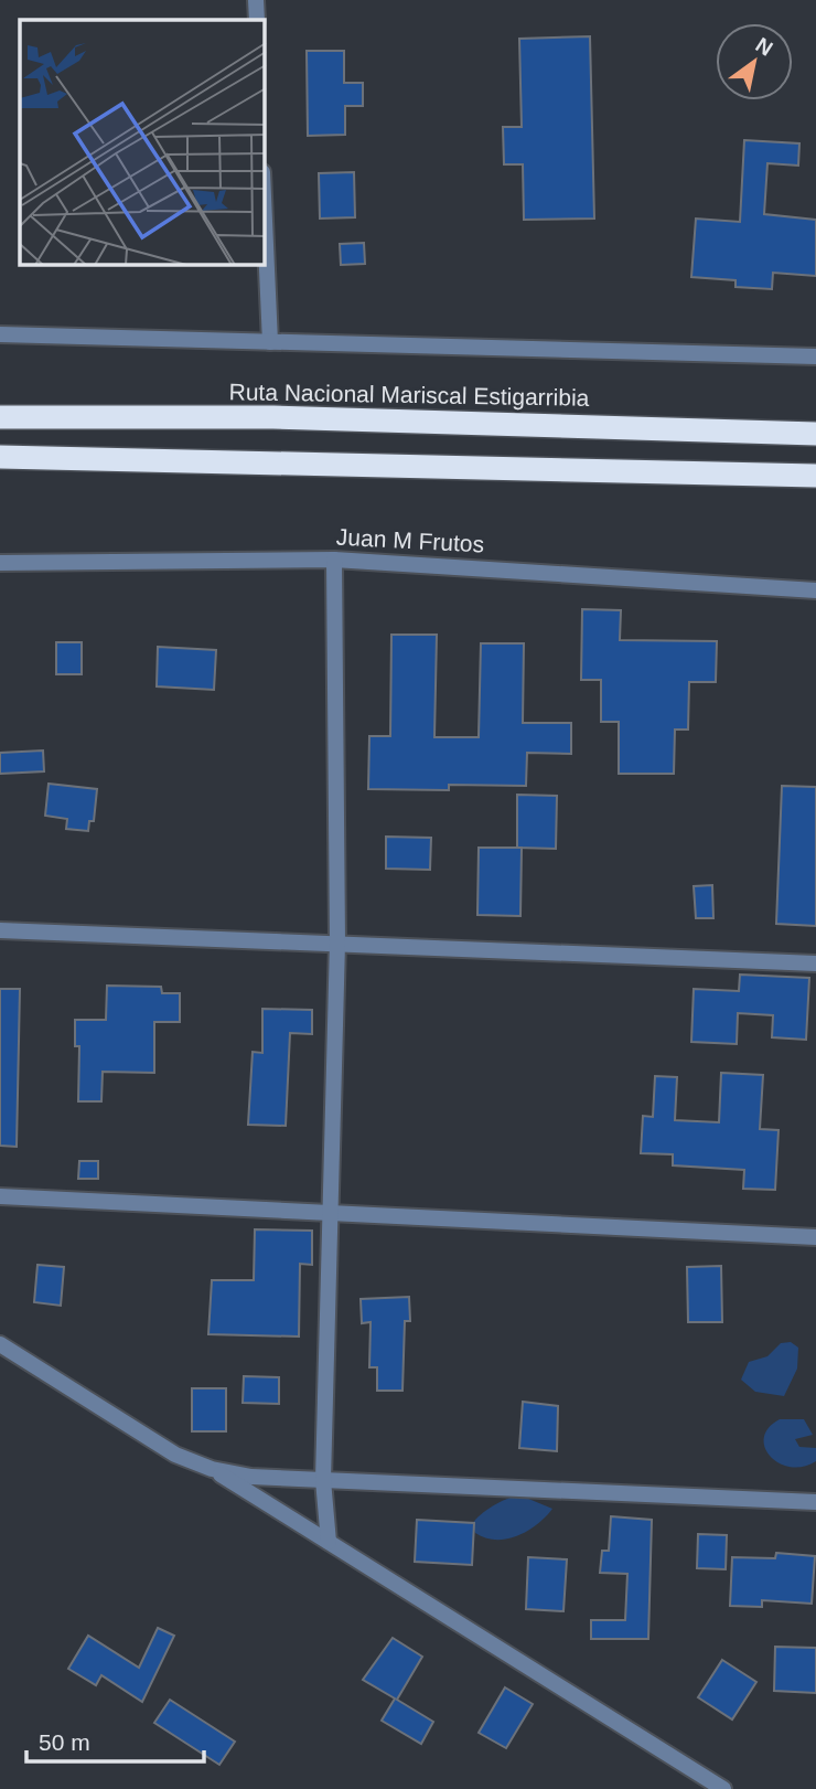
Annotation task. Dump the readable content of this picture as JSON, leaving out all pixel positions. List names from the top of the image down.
{
  "streets": {
    "highway": ["Ruta Nacional Mariscal Estigarribia"],
    "street": ["Juan M Frutos"]
  },
  "scale_bar": "50 m",
  "north": "top right"
}
